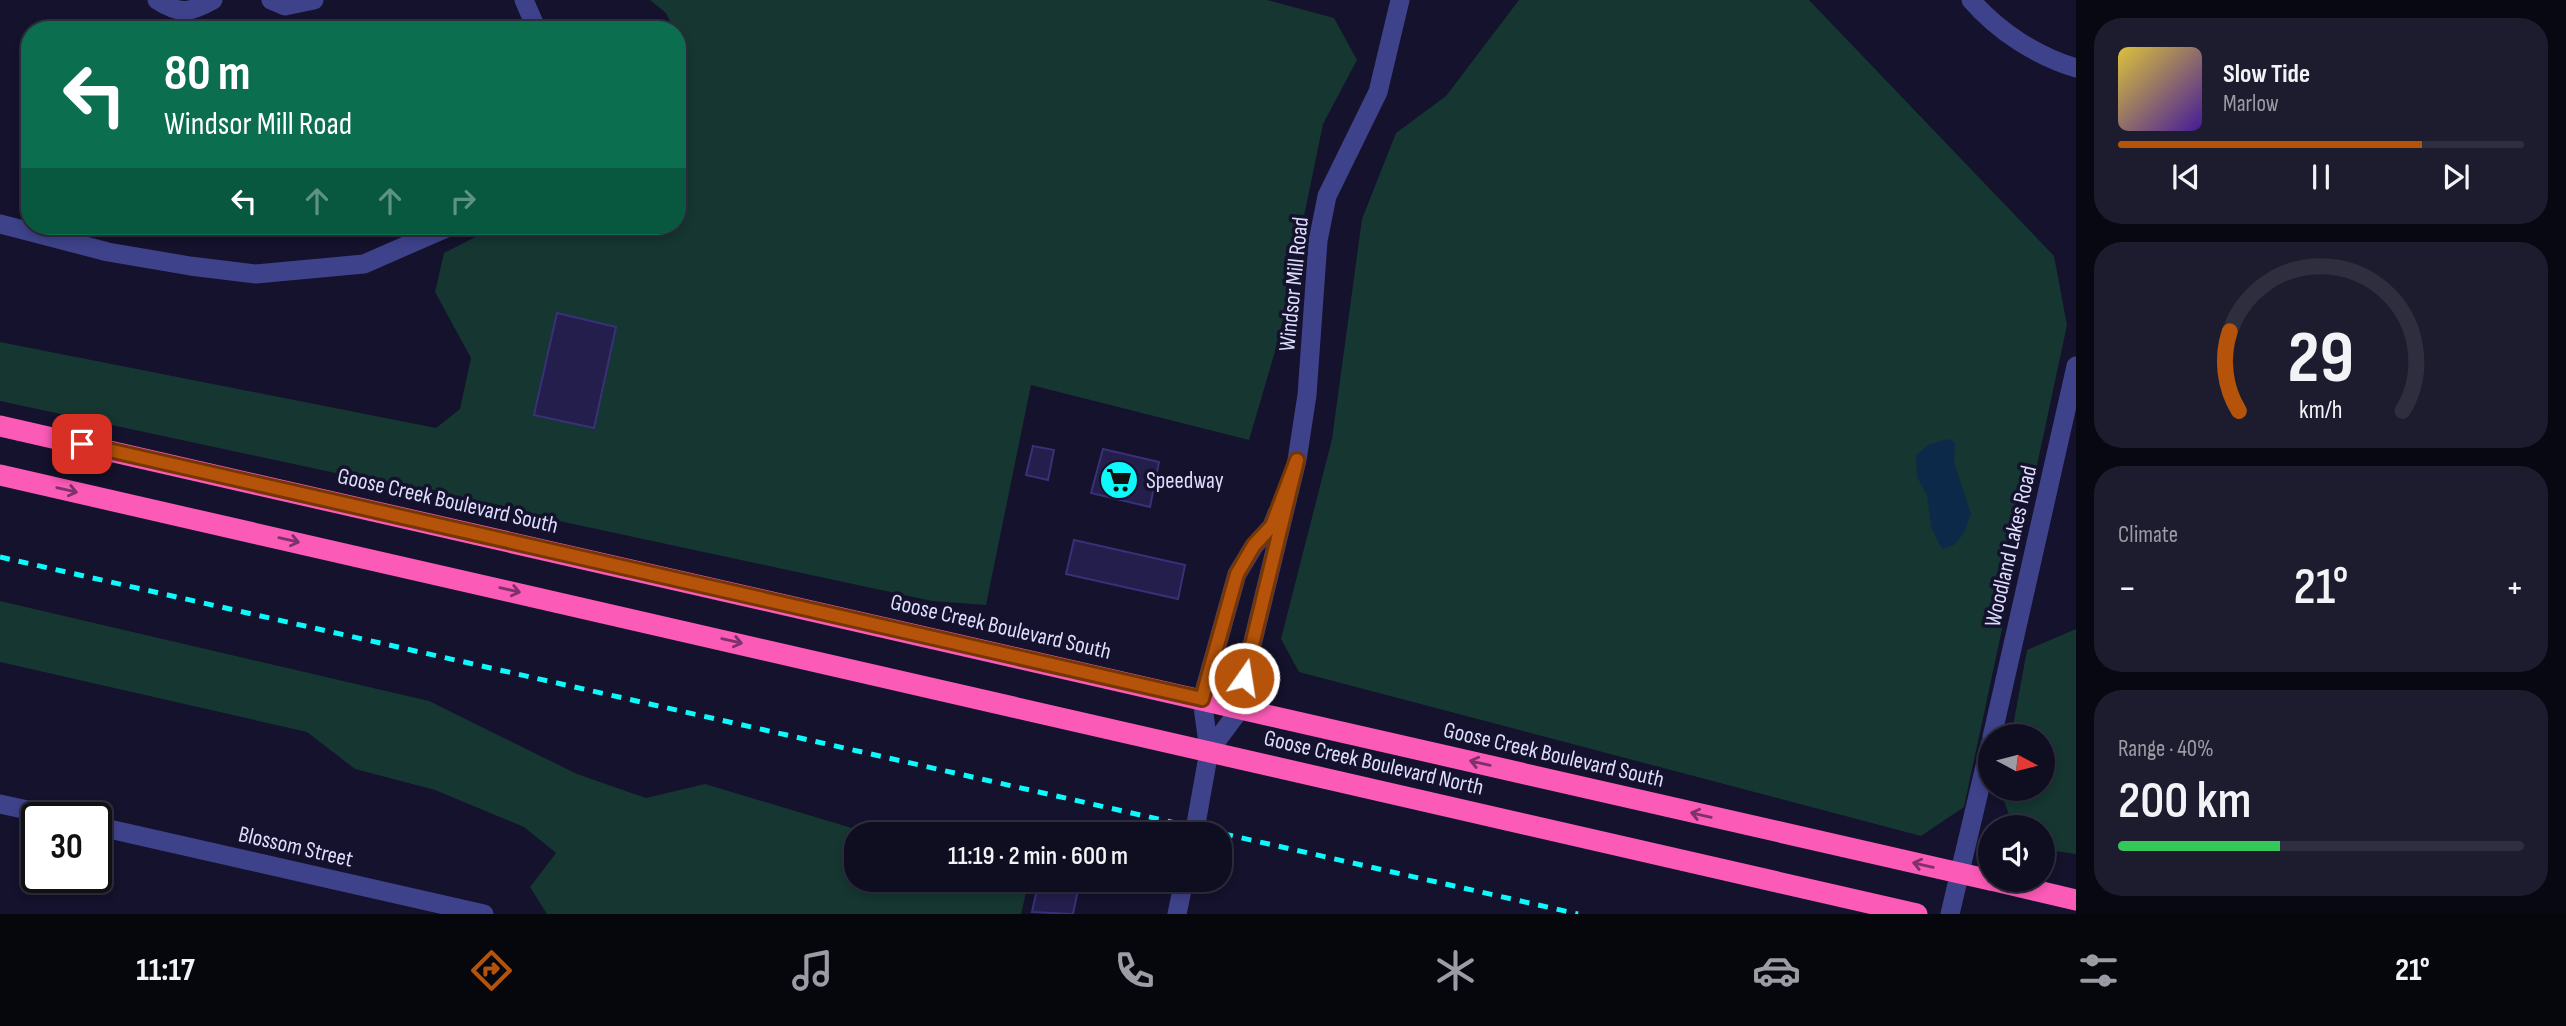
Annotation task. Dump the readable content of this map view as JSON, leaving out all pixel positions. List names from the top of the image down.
{
  "streets": {
    "highway": ["Goose Creek Boulevard South", "Goose Creek Boulevard North"],
    "street": ["Windsor Mill Road", "Woodland Lakes Road", "Blossom Street"]
  },
  "crossings": [
    ["Windsor Mill Road", "Goose Creek Boulevard South"],
    ["Windsor Mill Road", "Goose Creek Boulevard North"]
  ],
  "one_way": ["Goose Creek Boulevard South", "Goose Creek Boulevard North"],
  "places": {
    "supermarket": ["Speedway"]
  },
  "north": "right",
  "page": {
    "turn": ["80 m", "Windsor Mill Road"],
    "song": ["Slow Tide", "Marlow"],
    "tile": [
      "Climate",
      ["Range · 40%", "200 km"]
    ],
    "heat": ["−", "21°", "+"],
    "limit": "30",
    "trip": "11:19 · 2 min · 600 m",
    "tabs": ["11:17", "21°"],
    "gauge": ["29", "km/h"]
  }
}
